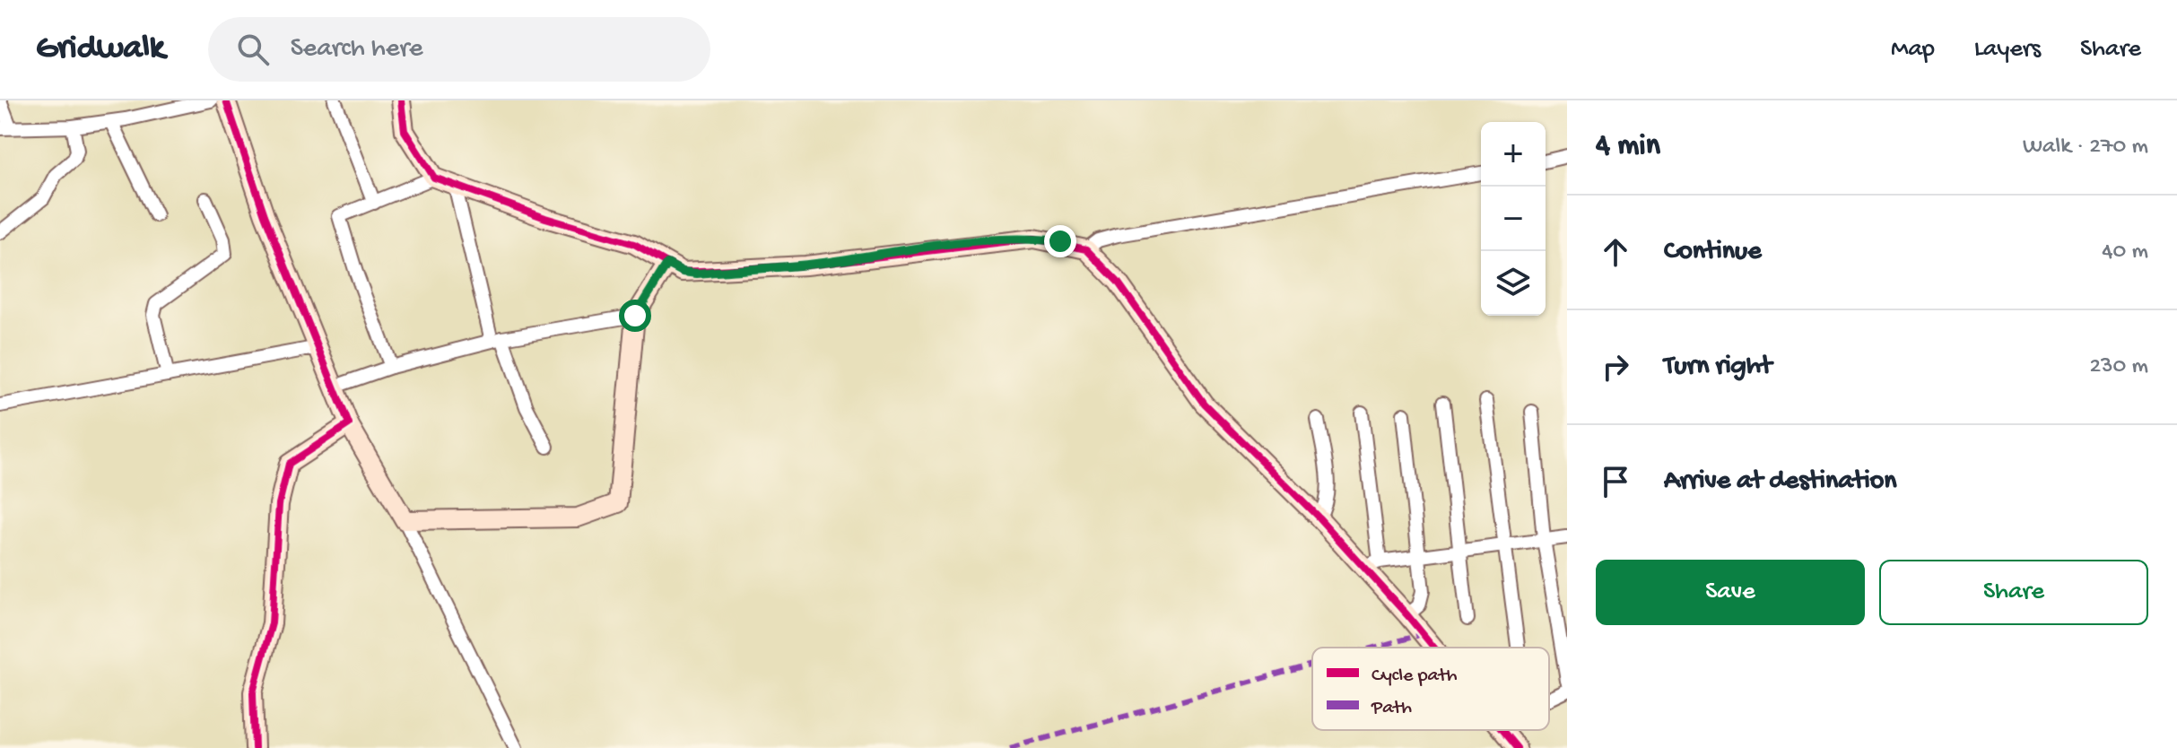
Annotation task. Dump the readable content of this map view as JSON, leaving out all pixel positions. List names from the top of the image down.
{
  "legend": ["Cycle path", "Path"],
  "page": {
    "header": "Gridwalk",
    "search": "Search here",
    "nav": ["Map", "Layers", "Share"],
    "heading": ["4 min", "Walk · 270 m"],
    "map_buttons": ["+", "−"],
    "list": [
      ["Continue", "40 m"],
      ["Turn right", "230 m"],
      "Arrive at destination"
    ],
    "buttons": ["Save", "Share"]
  }
}
